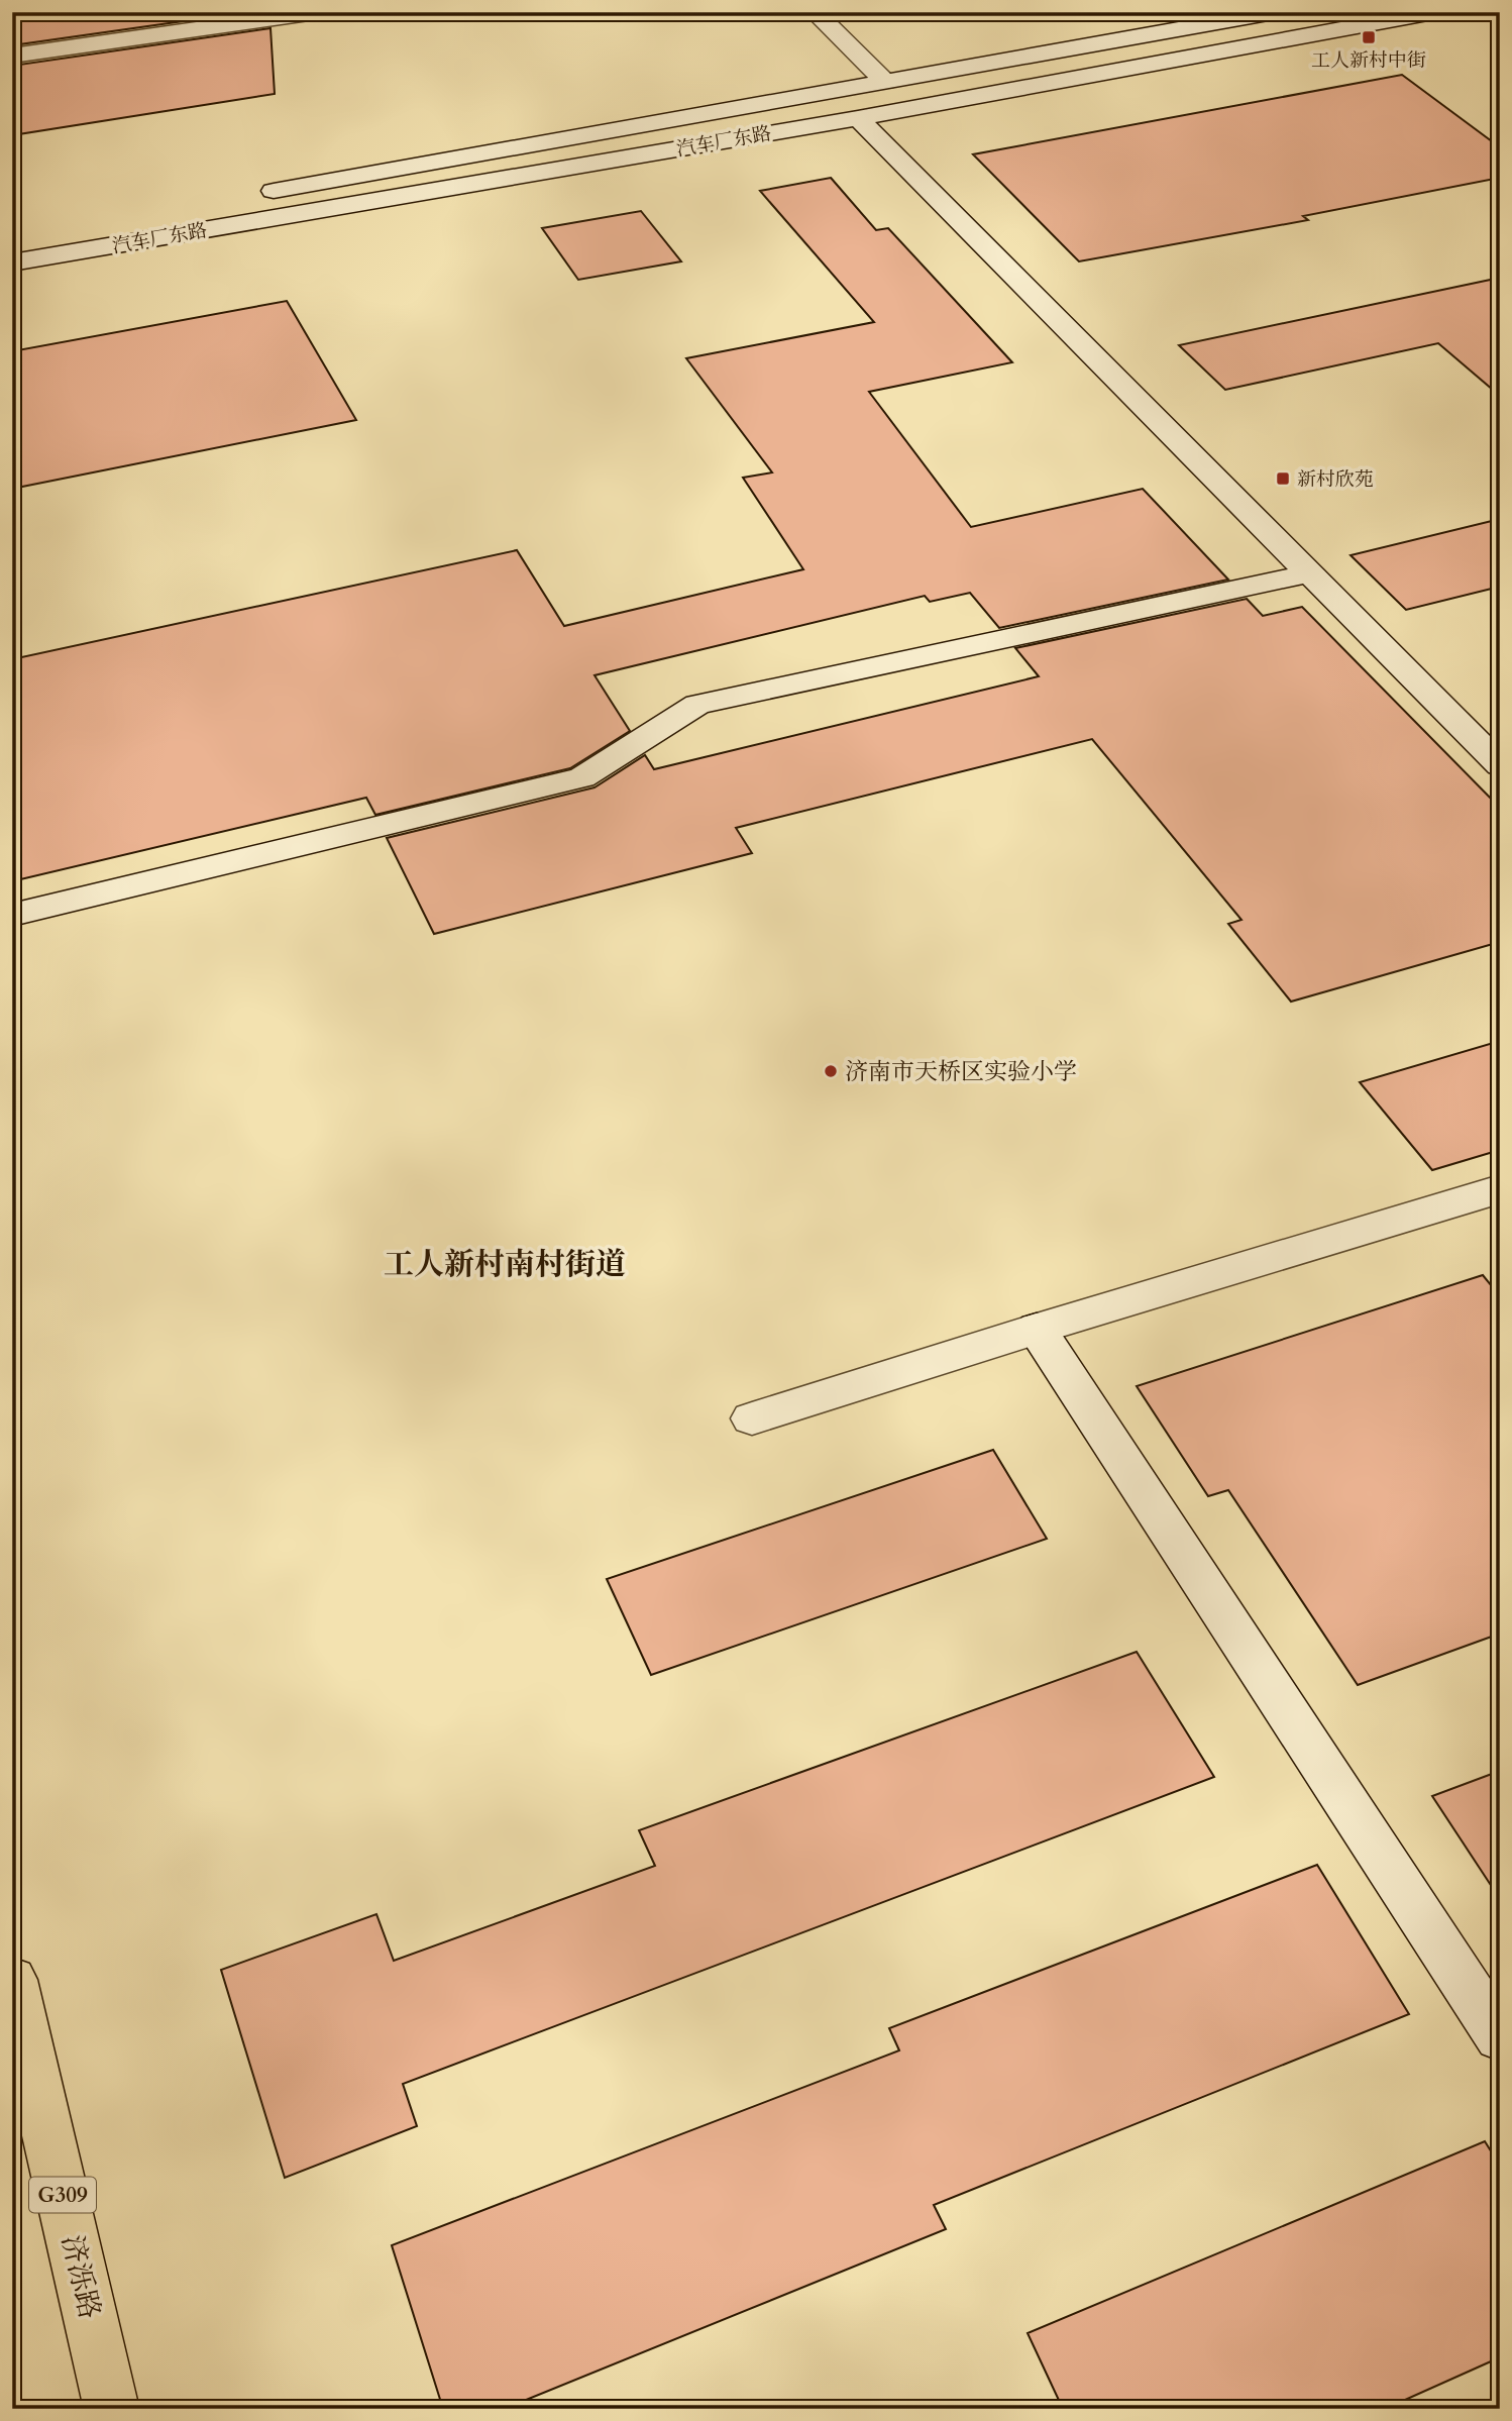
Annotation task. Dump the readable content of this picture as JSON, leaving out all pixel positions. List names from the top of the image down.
{
  "streets": {
    "highway": ["G309", "济泺路"],
    "street": ["汽车厂东路"]
  },
  "districts": ["工人新村南村街道"],
  "places": {
    "transit": ["工人新村中街", "新村欣苑"],
    "other": ["济南市天桥区实验小学"]
  }
}
